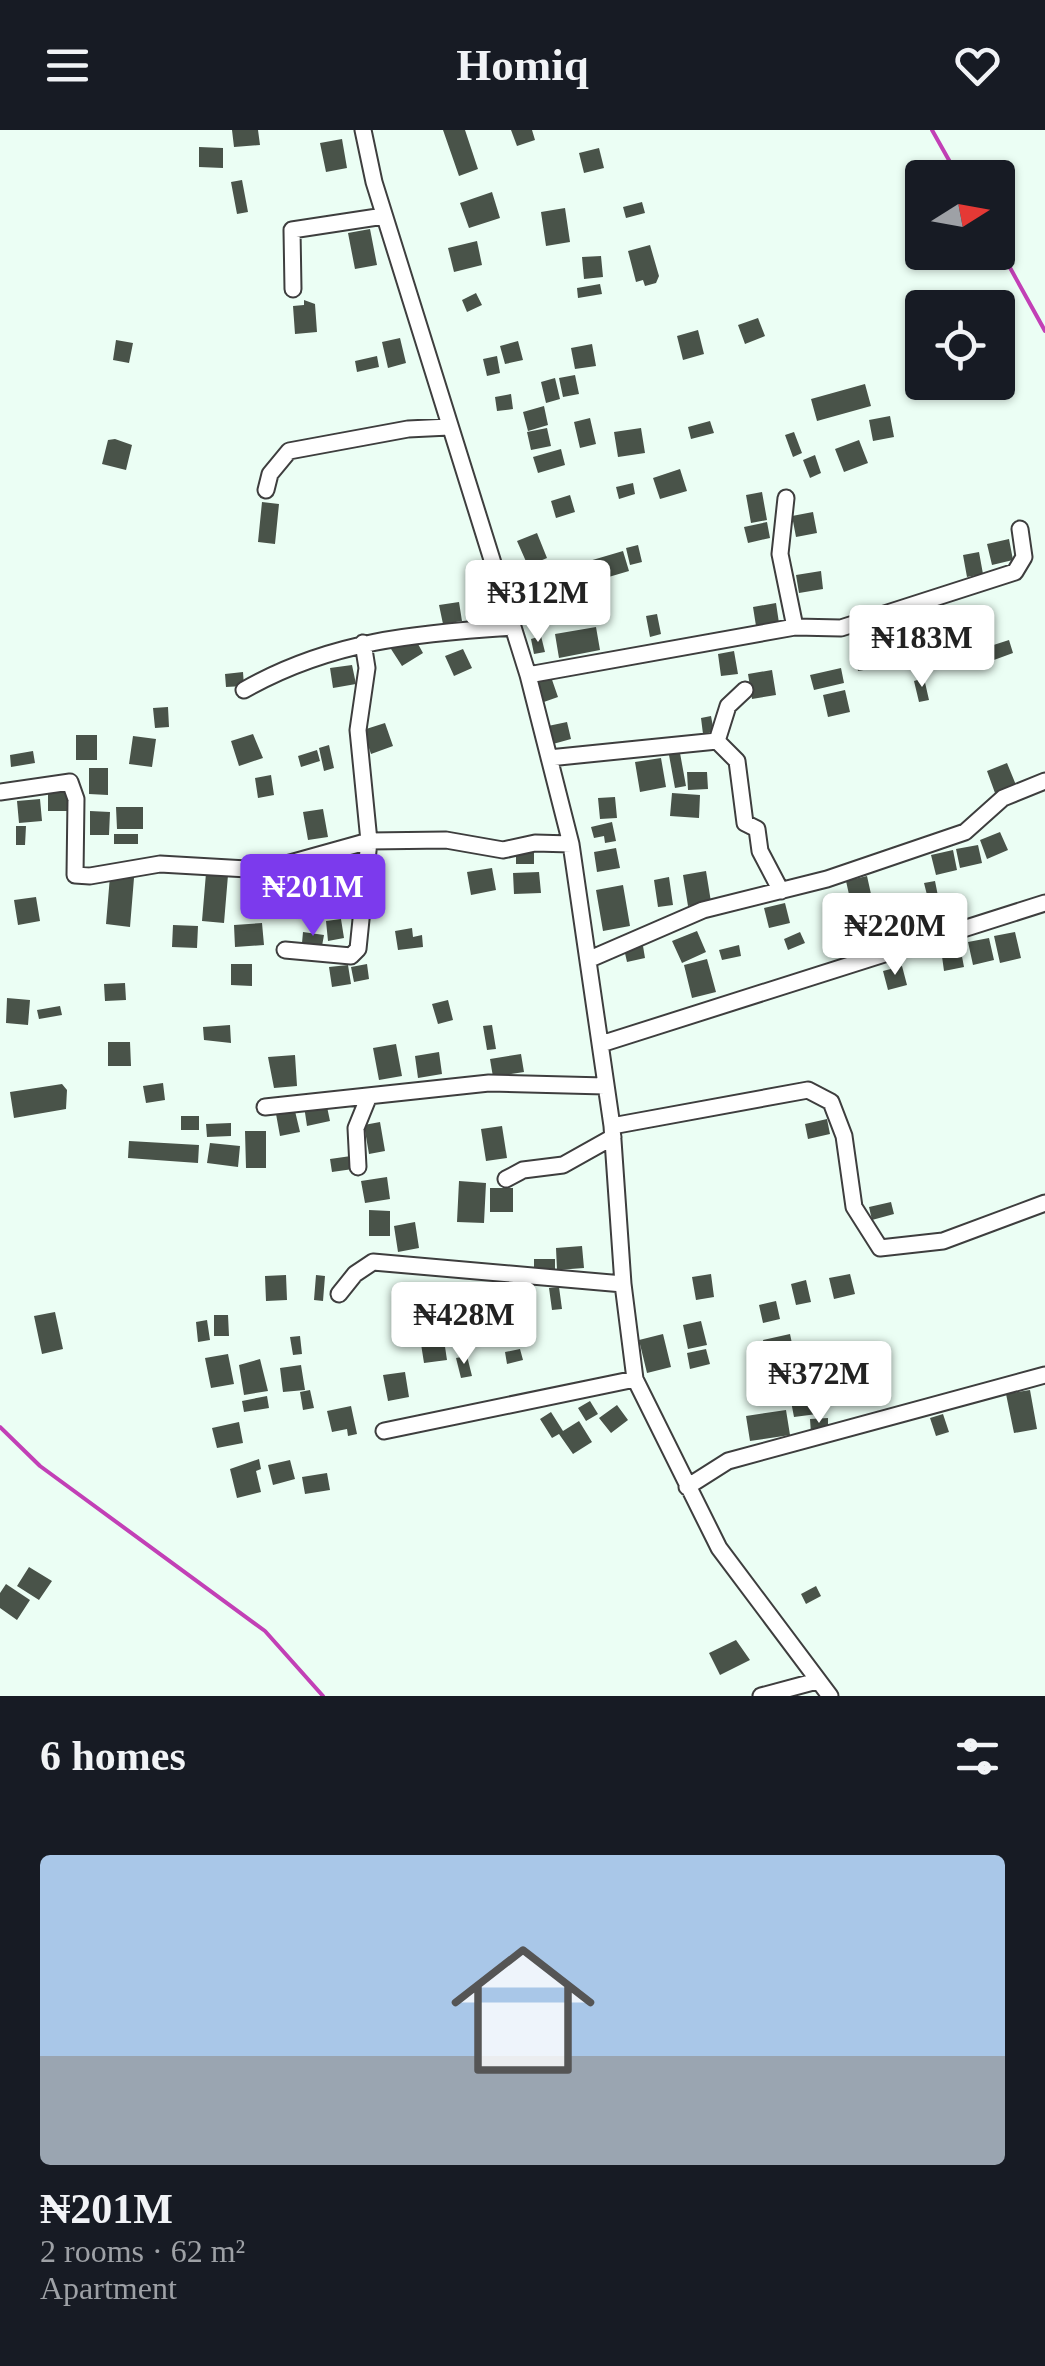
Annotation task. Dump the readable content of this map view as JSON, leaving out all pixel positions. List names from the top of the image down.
{
  "north": "right",
  "page": {
    "header": "Homiq",
    "price": [
      "₦312M",
      "₦183M",
      "₦201M",
      "₦220M",
      "₦428M",
      "₦372M"
    ],
    "heading": "6 homes",
    "list": [
      {
        "name": "₦201M",
        "note": "2 rooms · 62 m² · Apartment"
      }
    ]
  }
}
